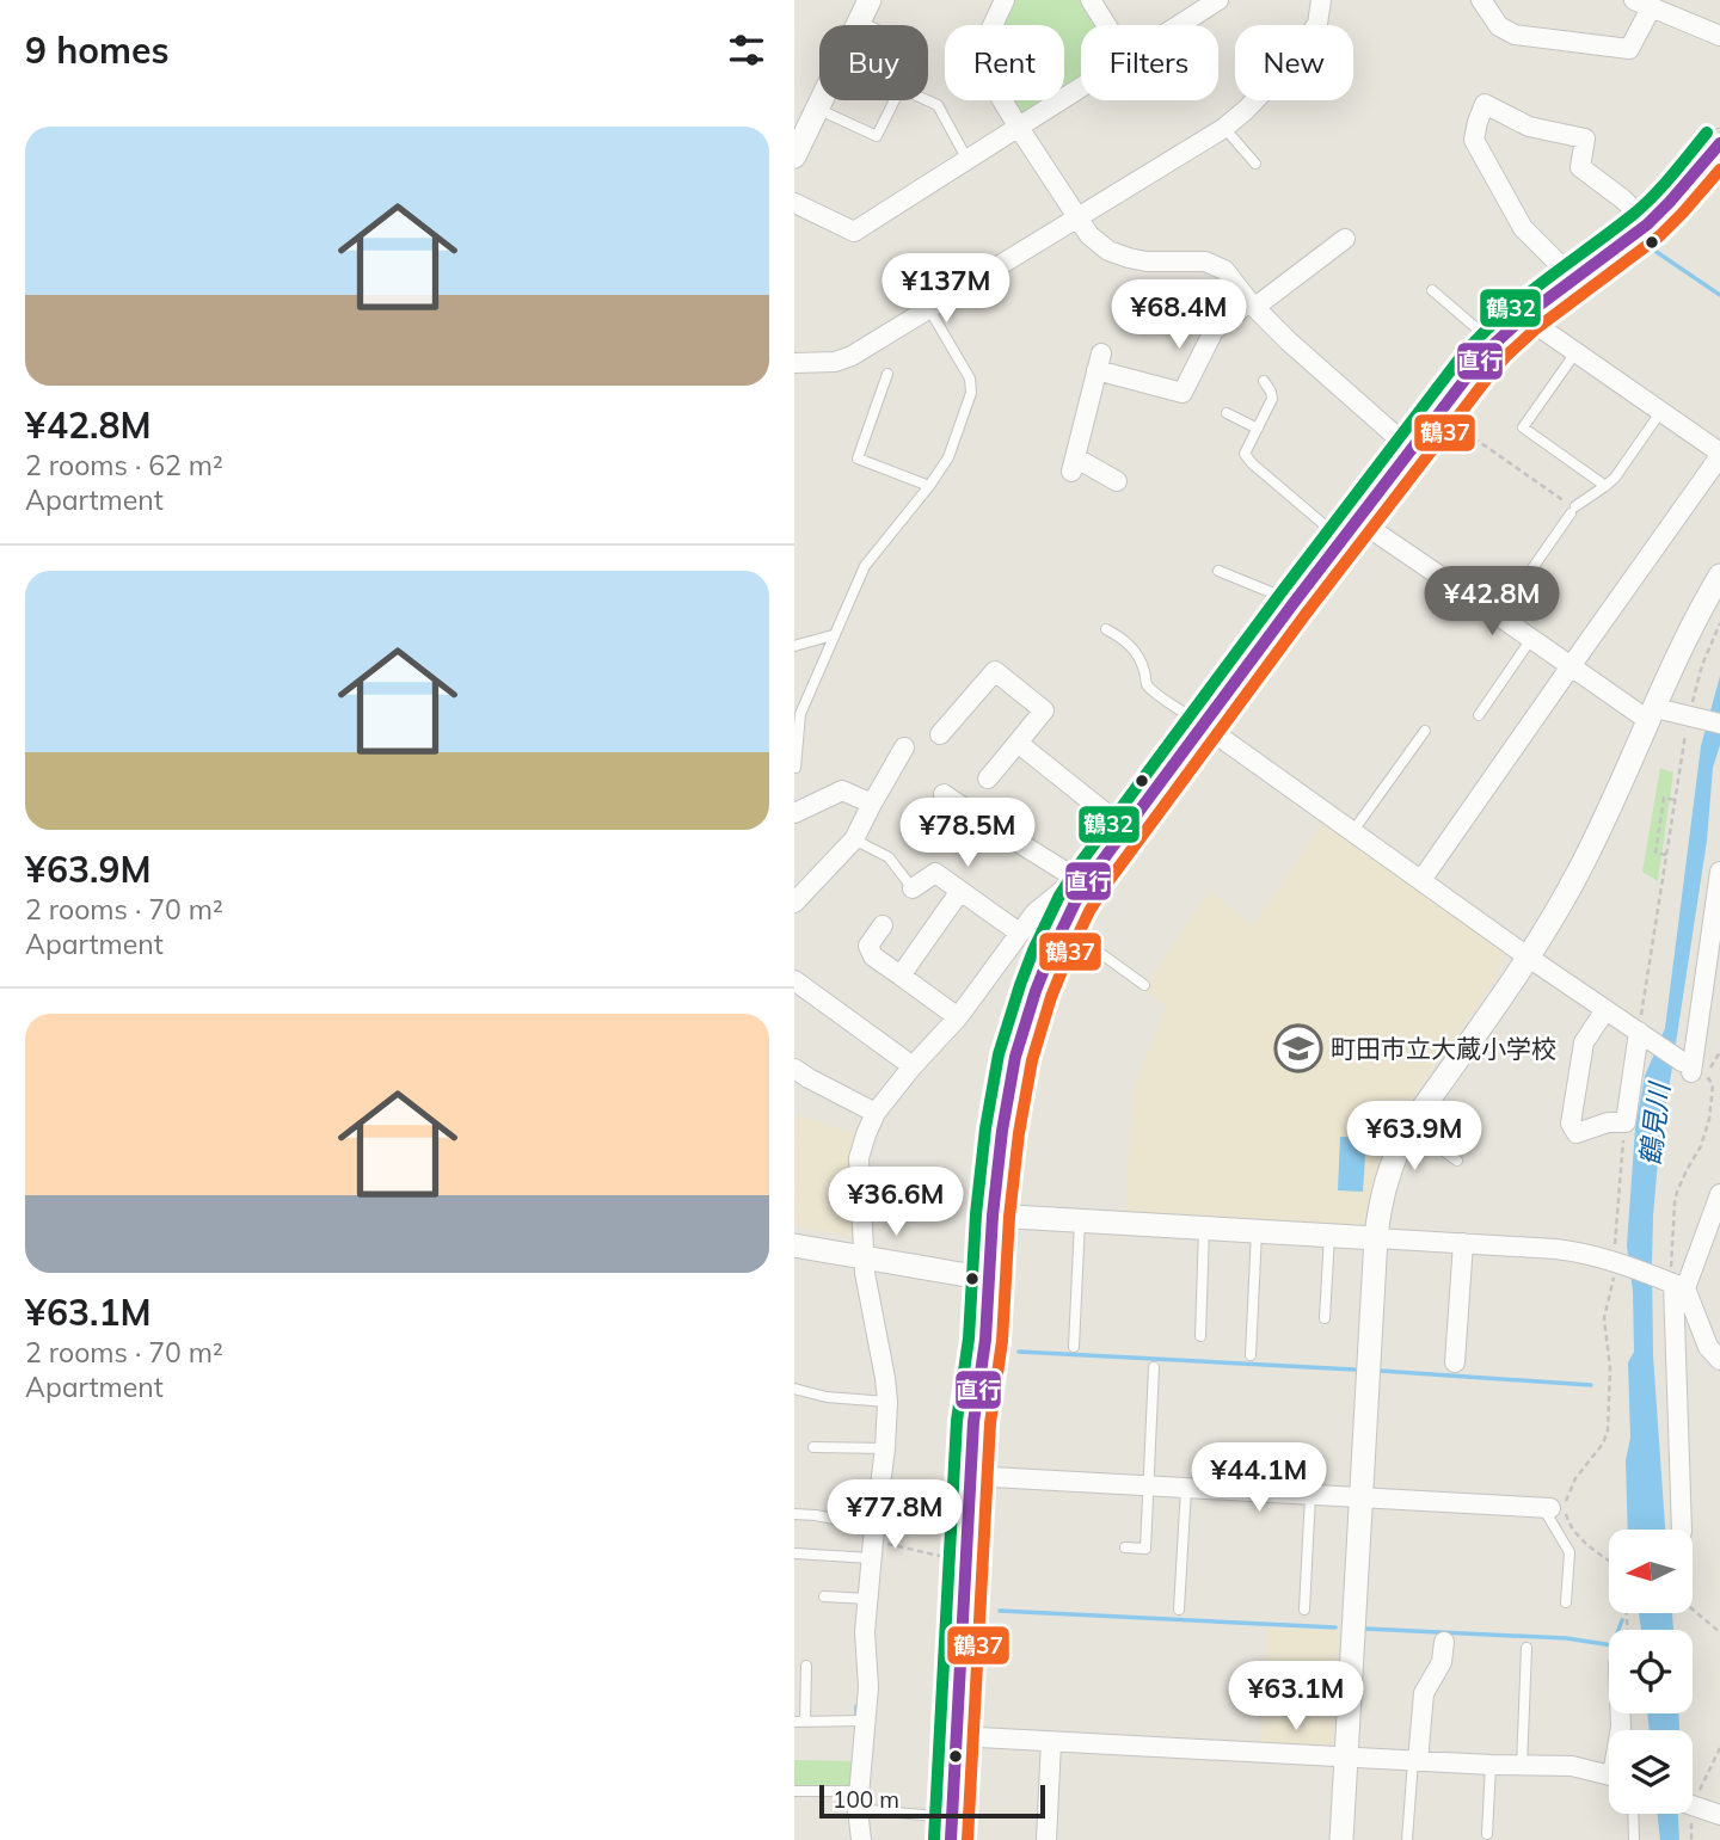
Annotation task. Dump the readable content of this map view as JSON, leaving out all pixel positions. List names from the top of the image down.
{
  "water": ["鶴見川"],
  "places": {
    "school or university": ["町田市立大蔵小学校"]
  },
  "lines": ["transit line 鶴32", "transit line 直行", "transit line 鶴37"],
  "scale_bar": "100 m",
  "north": "left",
  "page": {
    "heading": "9 homes",
    "chip": [
      "Buy",
      "Rent",
      "Filters",
      "New"
    ],
    "list": [
      {
        "name": "¥42.8M",
        "note": "2 rooms · 62 m² · Apartment"
      },
      {
        "name": "¥63.9M",
        "note": "2 rooms · 70 m² · Apartment"
      },
      {
        "name": "¥63.1M",
        "note": "2 rooms · 70 m² · Apartment"
      }
    ],
    "price": [
      "¥137M",
      "¥68.4M",
      "¥42.8M",
      "¥78.5M",
      "¥63.9M",
      "¥36.6M",
      "¥44.1M",
      "¥77.8M",
      "¥63.1M"
    ],
    "scale": "100 m"
  }
}
